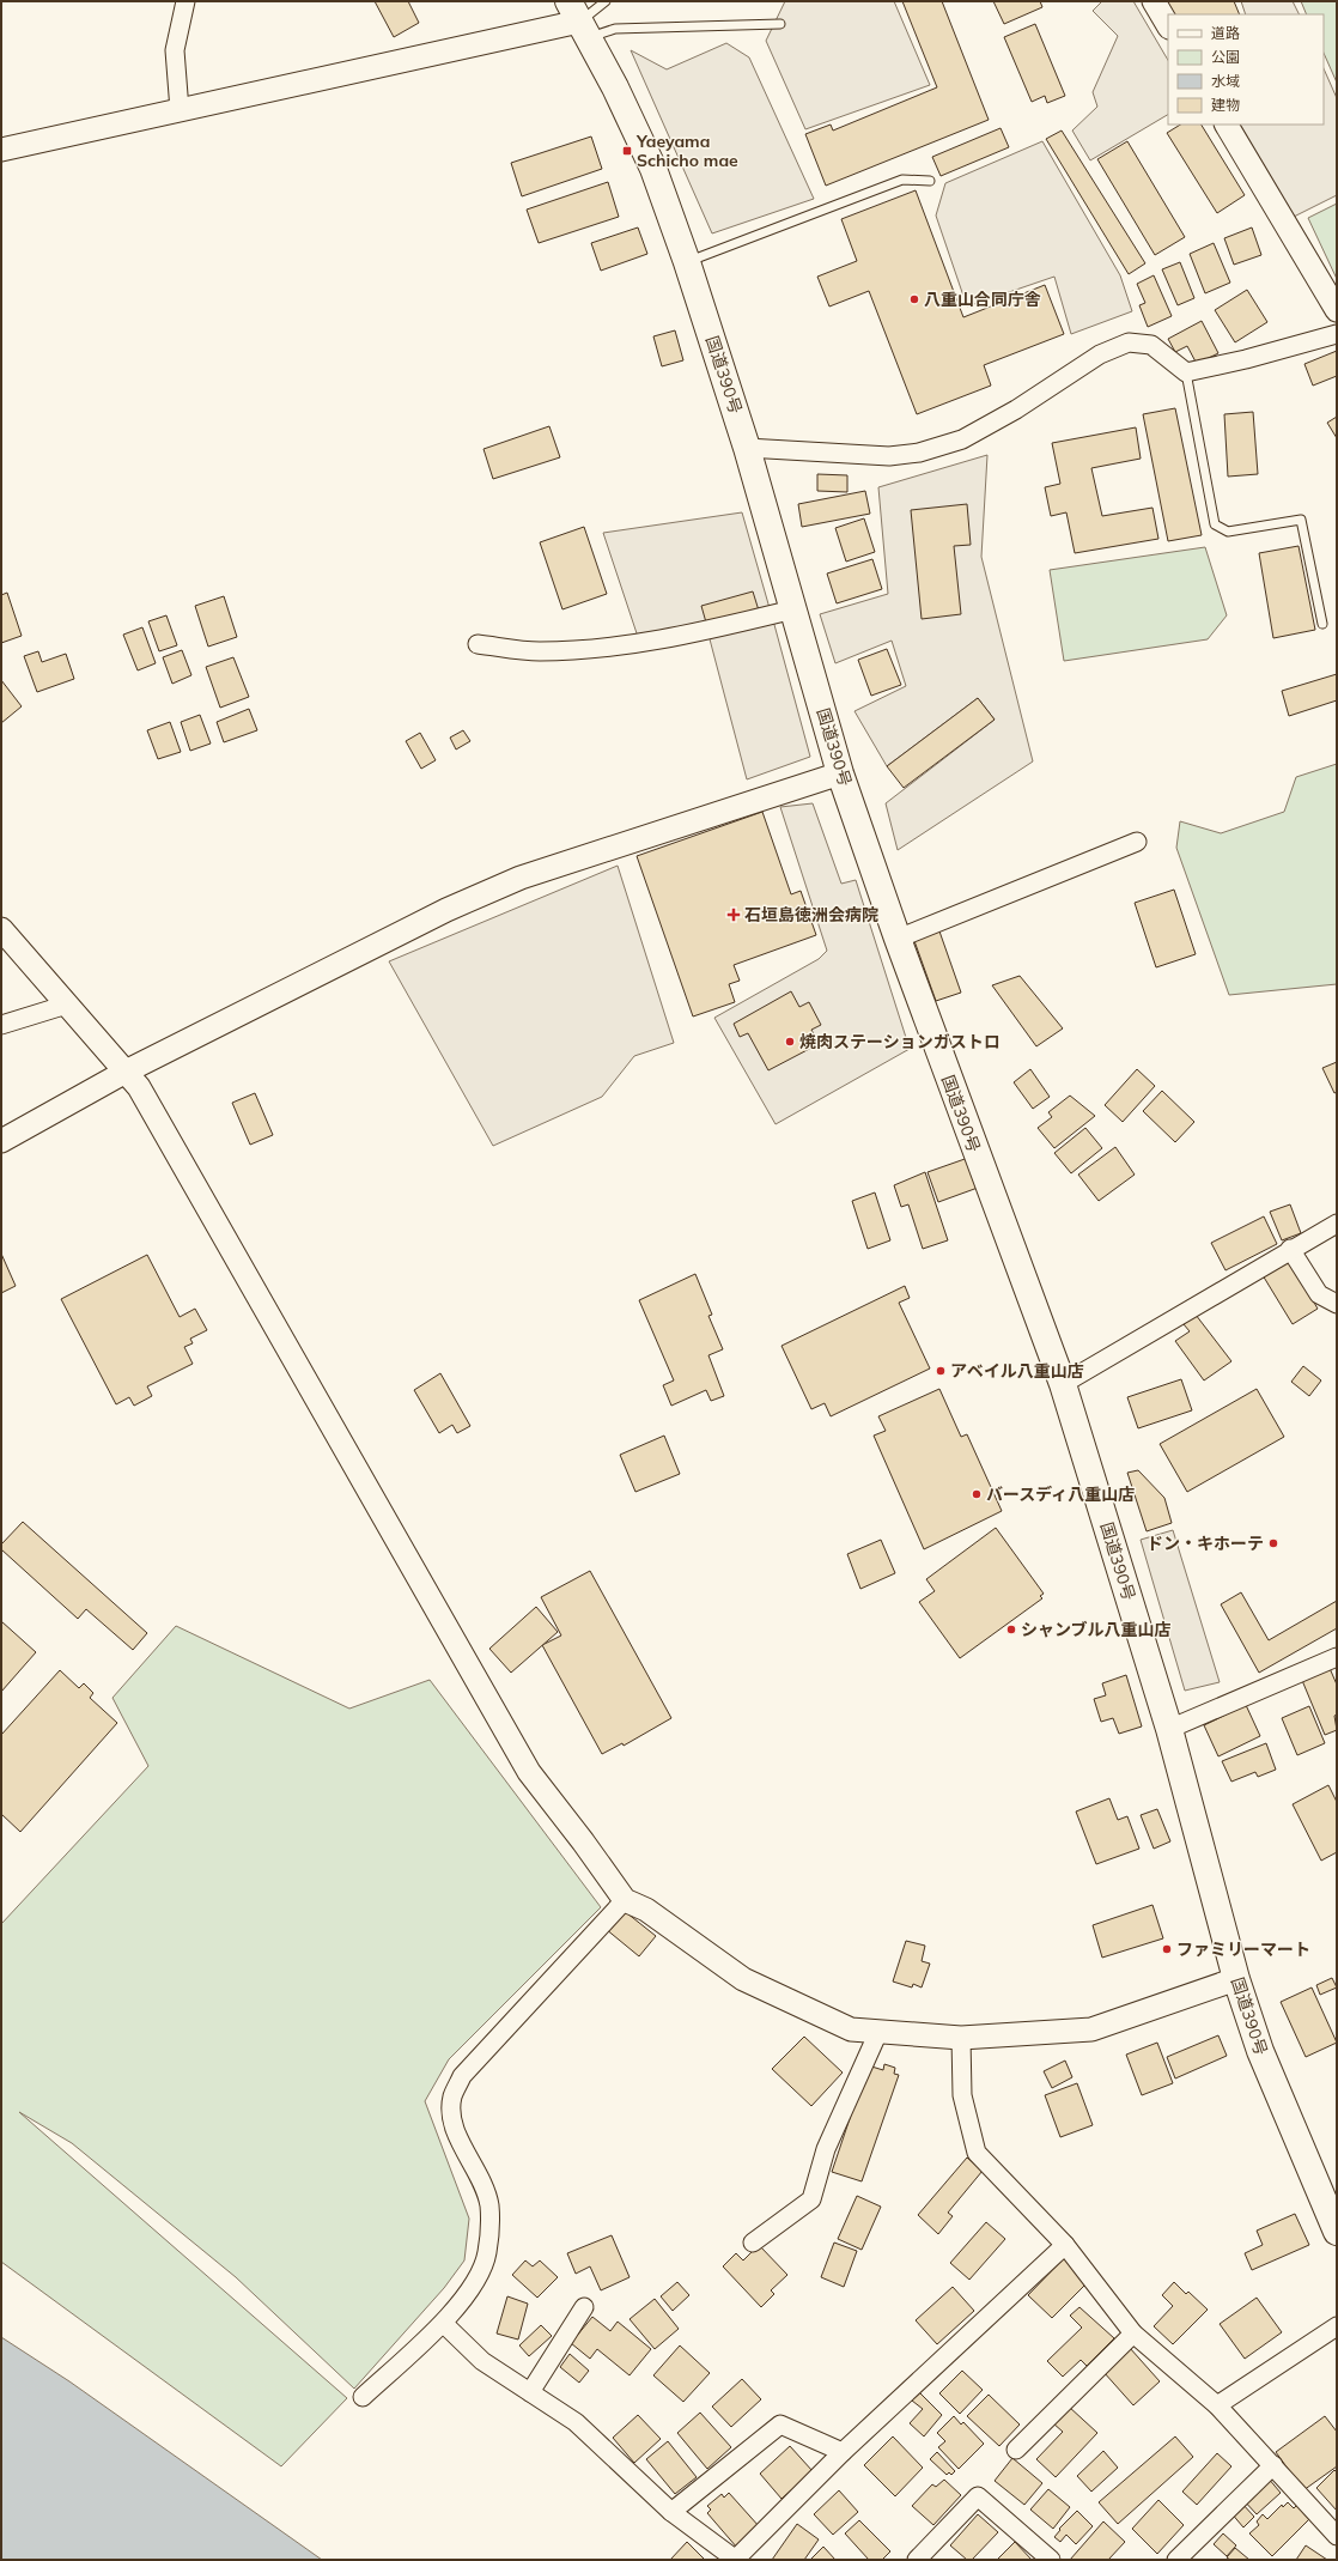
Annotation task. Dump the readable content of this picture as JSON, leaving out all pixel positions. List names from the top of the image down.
{
  "streets": {
    "highway": ["国道390号"]
  },
  "places": {
    "transit": ["Yaeyama Schicho mae"],
    "other": [
      "八重山合同庁舎",
      "焼肉ステーションガストロ",
      "アベイル八重山店",
      "バースディ八重山店",
      "ドン・キホーテ",
      "シャンブル八重山店",
      "ファミリーマート"
    ],
    "health": ["石垣島徳洲会病院"]
  },
  "legend": [
    "道路",
    "公園",
    "水域",
    "建物"
  ]
}
